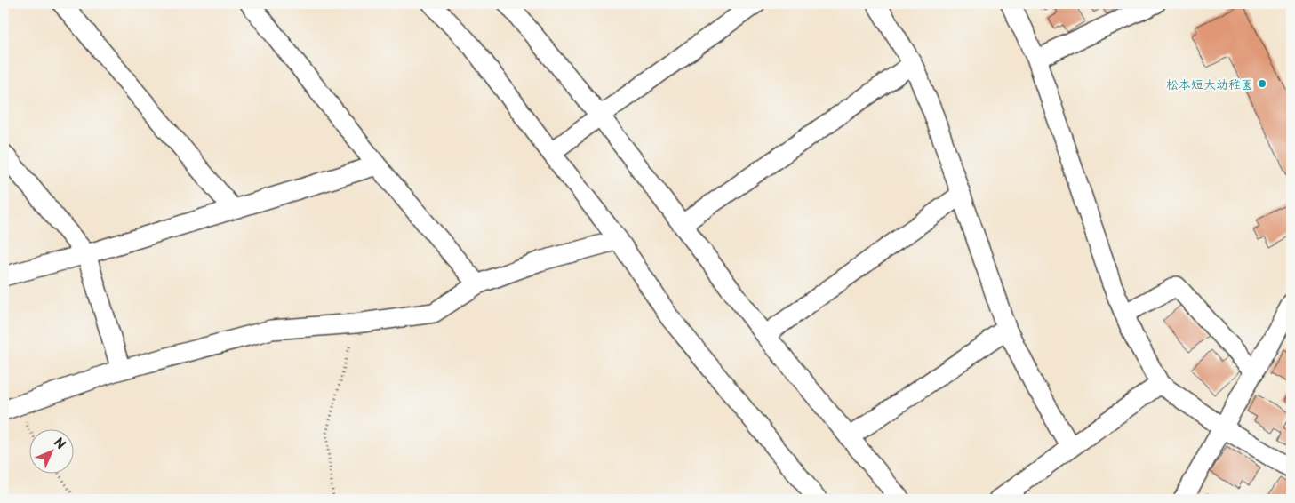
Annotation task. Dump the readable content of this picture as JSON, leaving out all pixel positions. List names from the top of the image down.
{
  "places": ["松本短大幼稚園"],
  "north": "top right"
}
